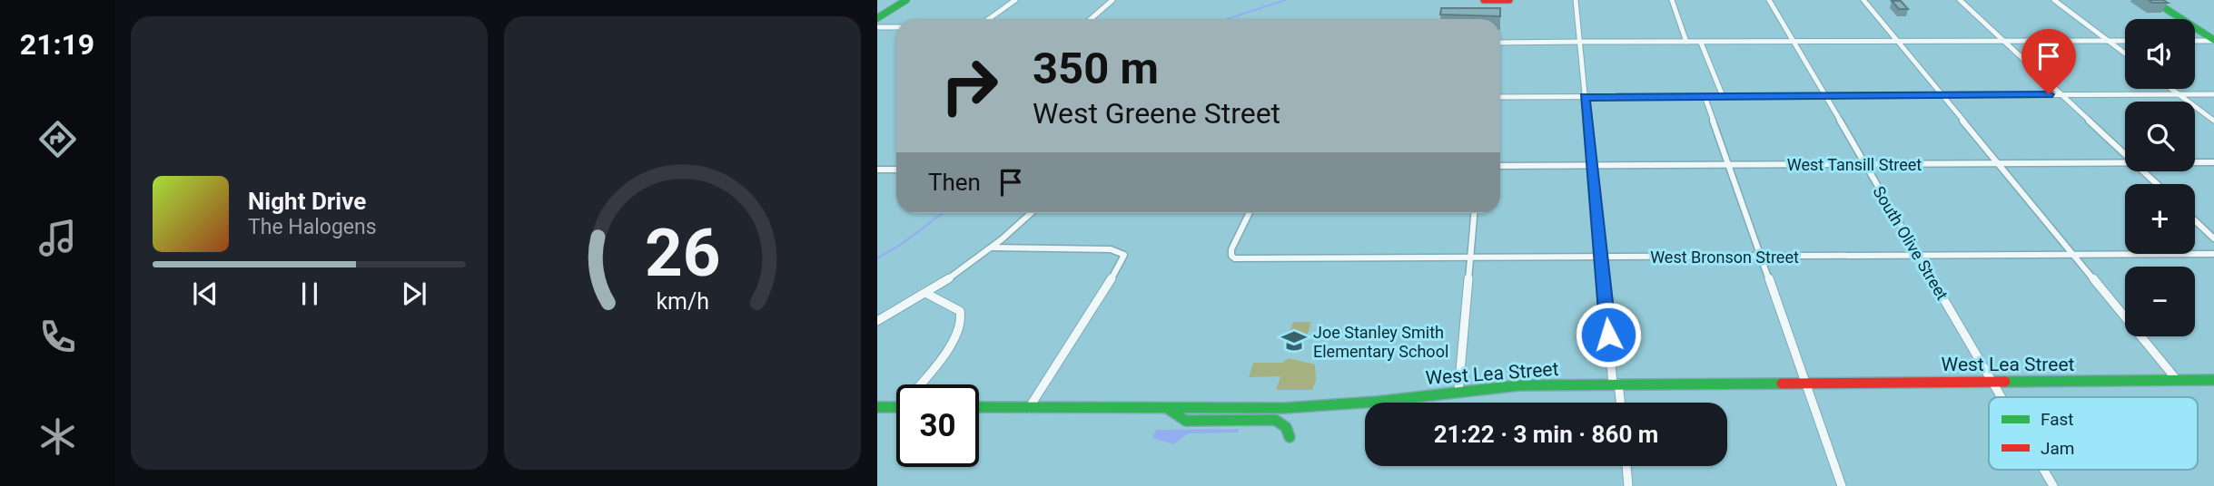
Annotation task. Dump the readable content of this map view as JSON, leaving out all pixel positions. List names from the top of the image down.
{
  "streets": {
    "main road": ["West Lea Street"],
    "street": ["West Tansill Street", "South Olive Street", "West Bronson Street"]
  },
  "crossings": [
    ["West Tansill Street", "South Olive Street"],
    ["South Olive Street", "West Bronson Street"],
    ["South Olive Street", "West Lea Street"]
  ],
  "places": {
    "school or university": ["Joe Stanley Smith Elementary School"]
  },
  "legend": ["Fast", "Jam"],
  "page": {
    "tabs": "21:19",
    "map_buttons": ["+", "−"],
    "turn": ["350 m", "West Greene Street"],
    "then": "Then",
    "song": ["Night Drive", "The Halogens"],
    "limit": "30",
    "trip": "21:22 · 3 min · 860 m",
    "gauge": ["26", "km/h"]
  }
}
